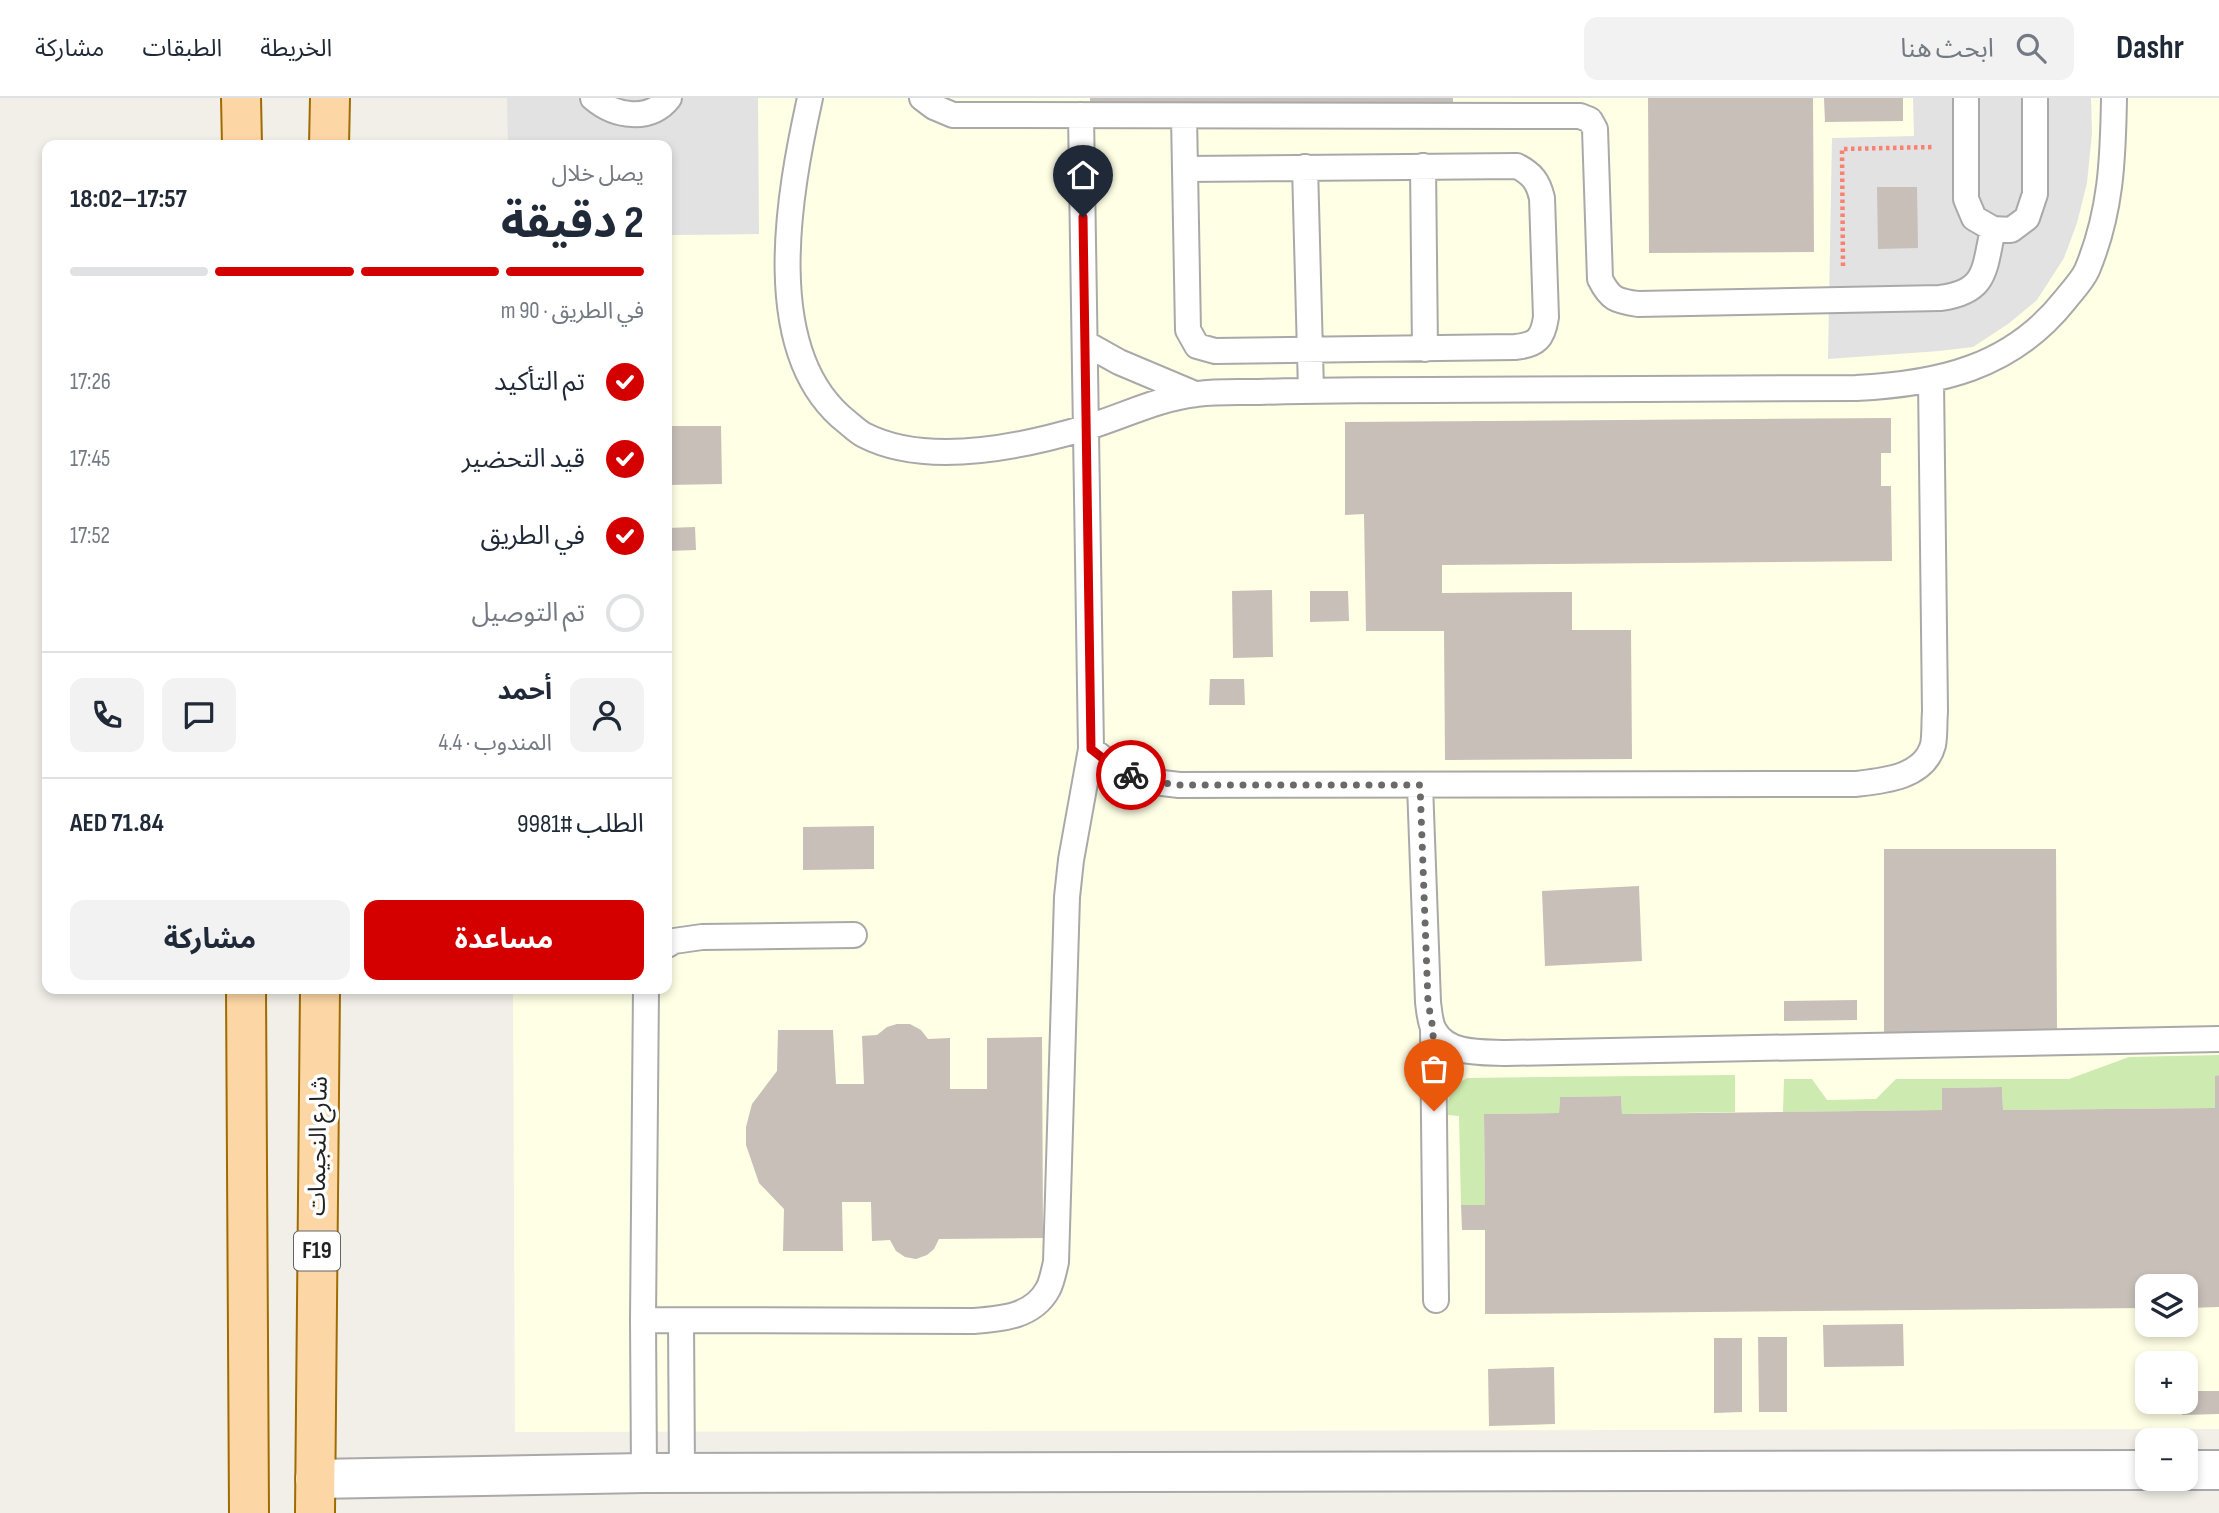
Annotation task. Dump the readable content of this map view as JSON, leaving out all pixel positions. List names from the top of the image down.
{
  "streets": {
    "main road": ["شارع النجيمات", "F19"]
  },
  "page": {
    "header": "Dashr",
    "search": "ابحث هنا",
    "nav": ["الخريطة", "الطبقات", "مشاركة"],
    "heading": ["2 دقيقة", "يصل خلال", "17:57–18:02"],
    "panel": [
      "أحمد",
      "المندوب · 4.4",
      "الطلب #9981",
      "AED 71.84"
    ],
    "bar": "في الطريق · 90 m",
    "list": [
      ["تم التأكيد", "17:26"],
      ["قيد التحضير", "17:45"],
      ["في الطريق", "17:52"],
      "تم التوصيل"
    ],
    "buttons": ["مساعدة", "مشاركة"],
    "map_buttons": ["+", "−"]
  }
}
